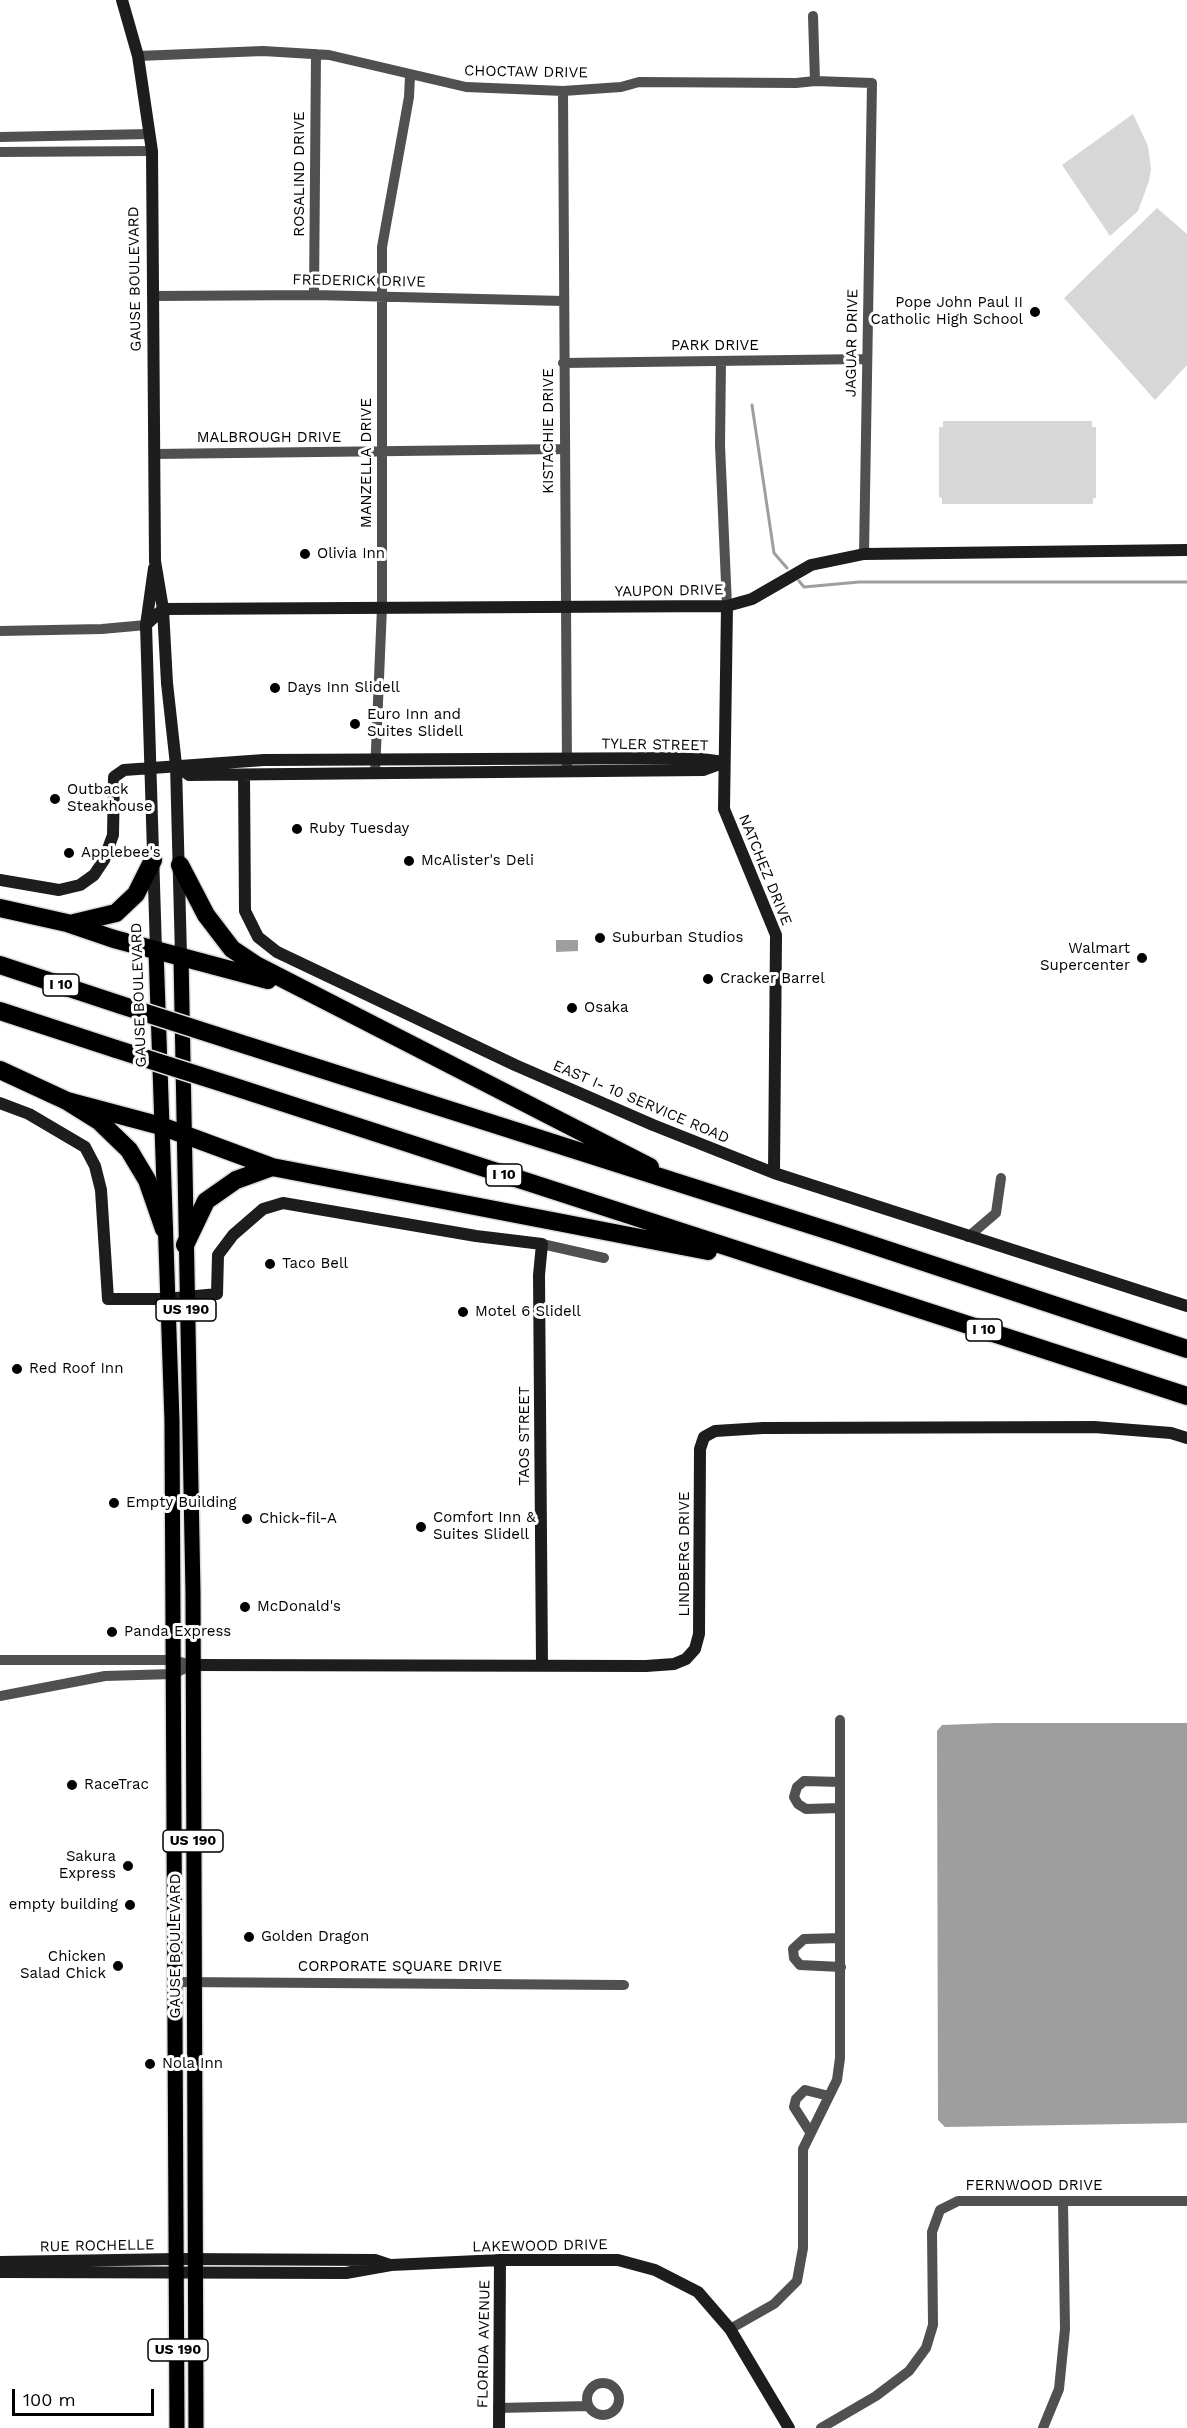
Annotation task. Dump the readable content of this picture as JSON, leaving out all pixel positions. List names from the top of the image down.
{
  "streets": {
    "highway": ["I 10"],
    "main road": ["GAUSE BOULEVARD", "US 190"],
    "street": [
      "CHOCTAW DRIVE",
      "ROSALIND DRIVE",
      "FREDERICK DRIVE",
      "JAGUAR DRIVE",
      "PARK DRIVE",
      "KISTACHIE DRIVE",
      "MALBROUGH DRIVE",
      "MANZELLA DRIVE",
      "YAUPON DRIVE",
      "TYLER STREET",
      "NATCHEZ DRIVE",
      "EAST I- 10 SERVICE ROAD",
      "TAOS STREET",
      "LINDBERG DRIVE",
      "CORPORATE SQUARE DRIVE",
      "FERNWOOD DRIVE",
      "RUE ROCHELLE",
      "LAKEWOOD DRIVE",
      "FLORIDA AVENUE"
    ]
  },
  "crossings": [
    ["CHOCTAW DRIVE", "ROSALIND DRIVE"],
    ["CHOCTAW DRIVE", "GAUSE BOULEVARD"],
    ["CHOCTAW DRIVE", "JAGUAR DRIVE"],
    ["CHOCTAW DRIVE", "KISTACHIE DRIVE"],
    ["CHOCTAW DRIVE", "MANZELLA DRIVE"],
    ["ROSALIND DRIVE", "FREDERICK DRIVE"],
    ["GAUSE BOULEVARD", "FREDERICK DRIVE"],
    ["GAUSE BOULEVARD", "MALBROUGH DRIVE"],
    ["GAUSE BOULEVARD", "YAUPON DRIVE"],
    ["GAUSE BOULEVARD", "TYLER STREET"],
    ["GAUSE BOULEVARD", "LINDBERG DRIVE"],
    ["GAUSE BOULEVARD", "CORPORATE SQUARE DRIVE"],
    ["GAUSE BOULEVARD", "RUE ROCHELLE"],
    ["GAUSE BOULEVARD", "LAKEWOOD DRIVE"],
    ["FREDERICK DRIVE", "KISTACHIE DRIVE"],
    ["FREDERICK DRIVE", "MANZELLA DRIVE"],
    ["JAGUAR DRIVE", "PARK DRIVE"],
    ["JAGUAR DRIVE", "YAUPON DRIVE"],
    ["PARK DRIVE", "KISTACHIE DRIVE"],
    ["PARK DRIVE", "NATCHEZ DRIVE"],
    ["KISTACHIE DRIVE", "MALBROUGH DRIVE"],
    ["KISTACHIE DRIVE", "YAUPON DRIVE"],
    ["KISTACHIE DRIVE", "TYLER STREET"],
    ["MALBROUGH DRIVE", "MANZELLA DRIVE"],
    ["MANZELLA DRIVE", "YAUPON DRIVE"],
    ["MANZELLA DRIVE", "TYLER STREET"],
    ["YAUPON DRIVE", "NATCHEZ DRIVE"],
    ["TYLER STREET", "NATCHEZ DRIVE"],
    ["TYLER STREET", "EAST I- 10 SERVICE ROAD"],
    ["NATCHEZ DRIVE", "EAST I- 10 SERVICE ROAD"],
    ["TAOS STREET", "LINDBERG DRIVE"],
    ["RUE ROCHELLE", "LAKEWOOD DRIVE"],
    ["LAKEWOOD DRIVE", "FLORIDA AVENUE"]
  ],
  "places": [
    "Pope John Paul II Catholic High School",
    "Olivia Inn",
    "Days Inn Slidell",
    "Euro Inn and Suites Slidell",
    "Outback Steakhouse",
    "Ruby Tuesday",
    "Applebee's",
    "McAlister's Deli",
    "Suburban Studios",
    "Walmart Supercenter",
    "Cracker Barrel",
    "Osaka",
    "Taco Bell",
    "Motel 6 Slidell",
    "Red Roof Inn",
    "Empty Building",
    "Chick-fil-A",
    "Comfort Inn & Suites Slidell",
    "McDonald's",
    "Panda Express",
    "RaceTrac",
    "Sakura Express",
    "empty building",
    "Golden Dragon",
    "Chicken Salad Chick",
    "Nola Inn"
  ],
  "scale_bar": "100 m"
}
